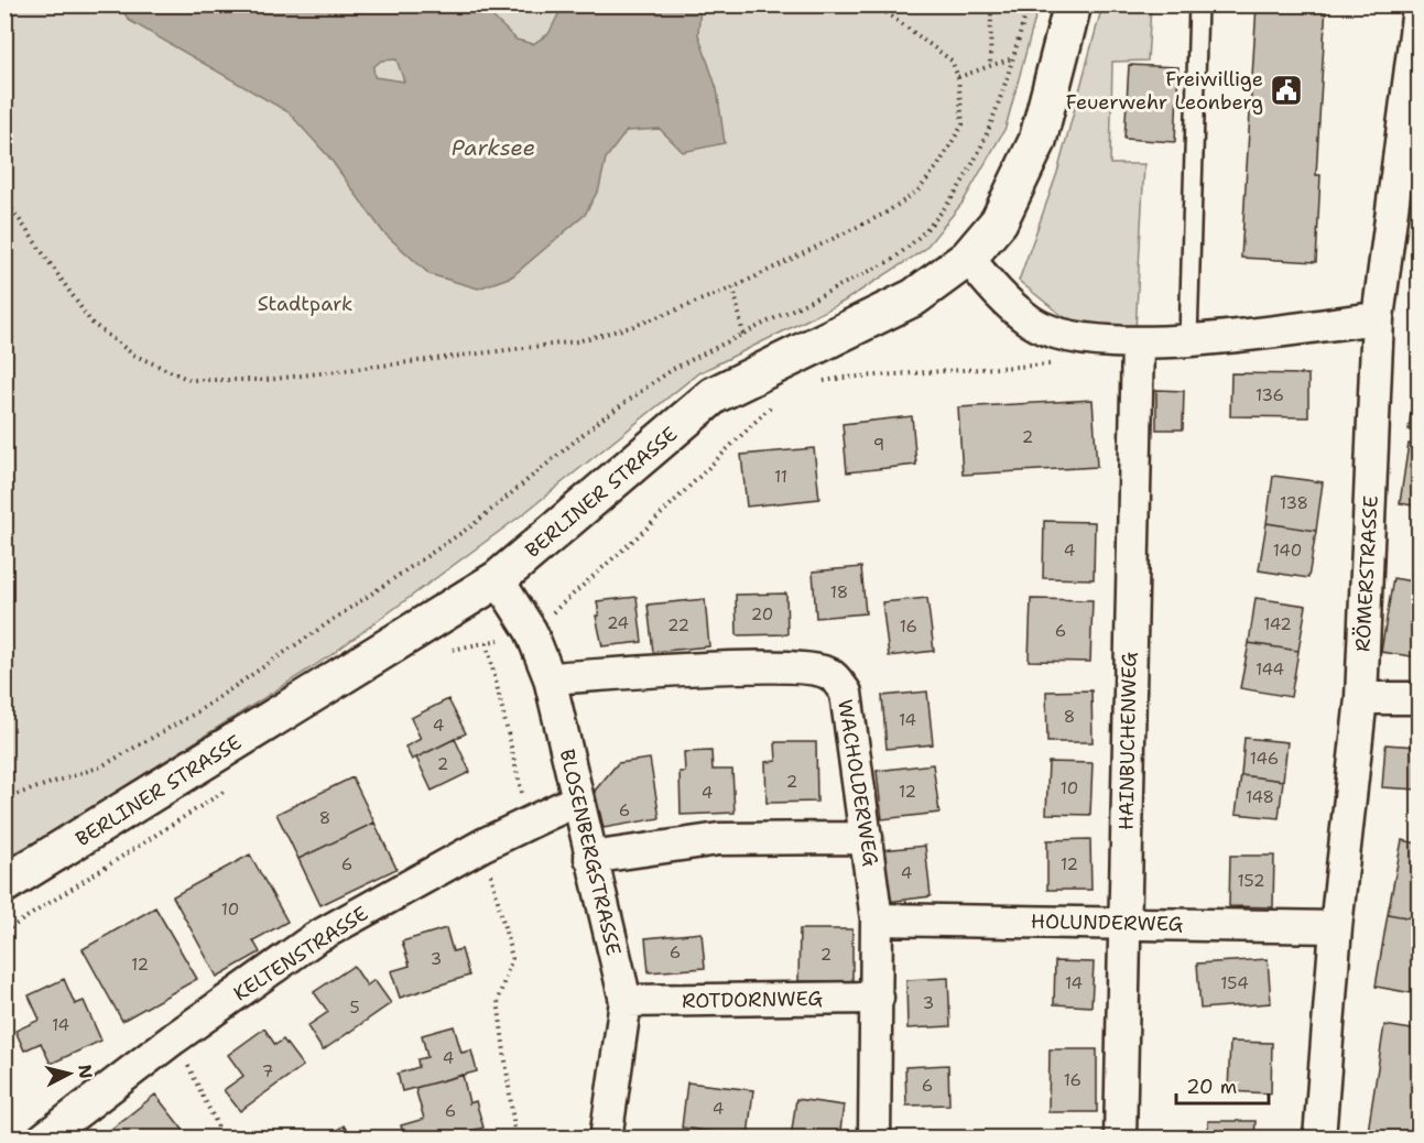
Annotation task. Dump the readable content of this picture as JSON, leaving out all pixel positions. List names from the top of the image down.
{
  "streets": {
    "main road": ["BERLINER STRASSE"],
    "street": [
      "RÖMERSTRASSE",
      "HAINBUCHENWEG",
      "WACHOLDERWEG",
      "BLOSENBERGSTRASSE",
      "HOLUNDERWEG",
      "KELTENSTRASSE",
      "ROTDORNWEG"
    ]
  },
  "crossings": [
    ["BERLINER STRASSE", "BLOSENBERGSTRASSE"],
    ["RÖMERSTRASSE", "HOLUNDERWEG"],
    ["HAINBUCHENWEG", "HOLUNDERWEG"],
    ["WACHOLDERWEG", "BLOSENBERGSTRASSE"],
    ["WACHOLDERWEG", "HOLUNDERWEG"],
    ["WACHOLDERWEG", "ROTDORNWEG"],
    ["BLOSENBERGSTRASSE", "KELTENSTRASSE"],
    ["BLOSENBERGSTRASSE", "ROTDORNWEG"]
  ],
  "water": ["Parksee"],
  "parks": ["Stadtpark"],
  "places": {
    "public building": ["Freiwillige Feuerwehr Leonberg"]
  },
  "house_numbers": [
    "136",
    "2",
    "9",
    "11",
    "138",
    "4",
    "140",
    "18",
    "20",
    "24",
    "142",
    "22",
    "16",
    "6",
    "144",
    "8",
    "14",
    "4",
    "146",
    "2",
    "2",
    "10",
    "12",
    "4",
    "148",
    "6",
    "8",
    "6",
    "12",
    "4",
    "152",
    "10",
    "6",
    "2",
    "3",
    "12",
    "14",
    "154",
    "3",
    "5",
    "14",
    "4",
    "7",
    "16",
    "6",
    "4",
    "6"
  ],
  "scale_bar": "20 m",
  "north": "right"
}
